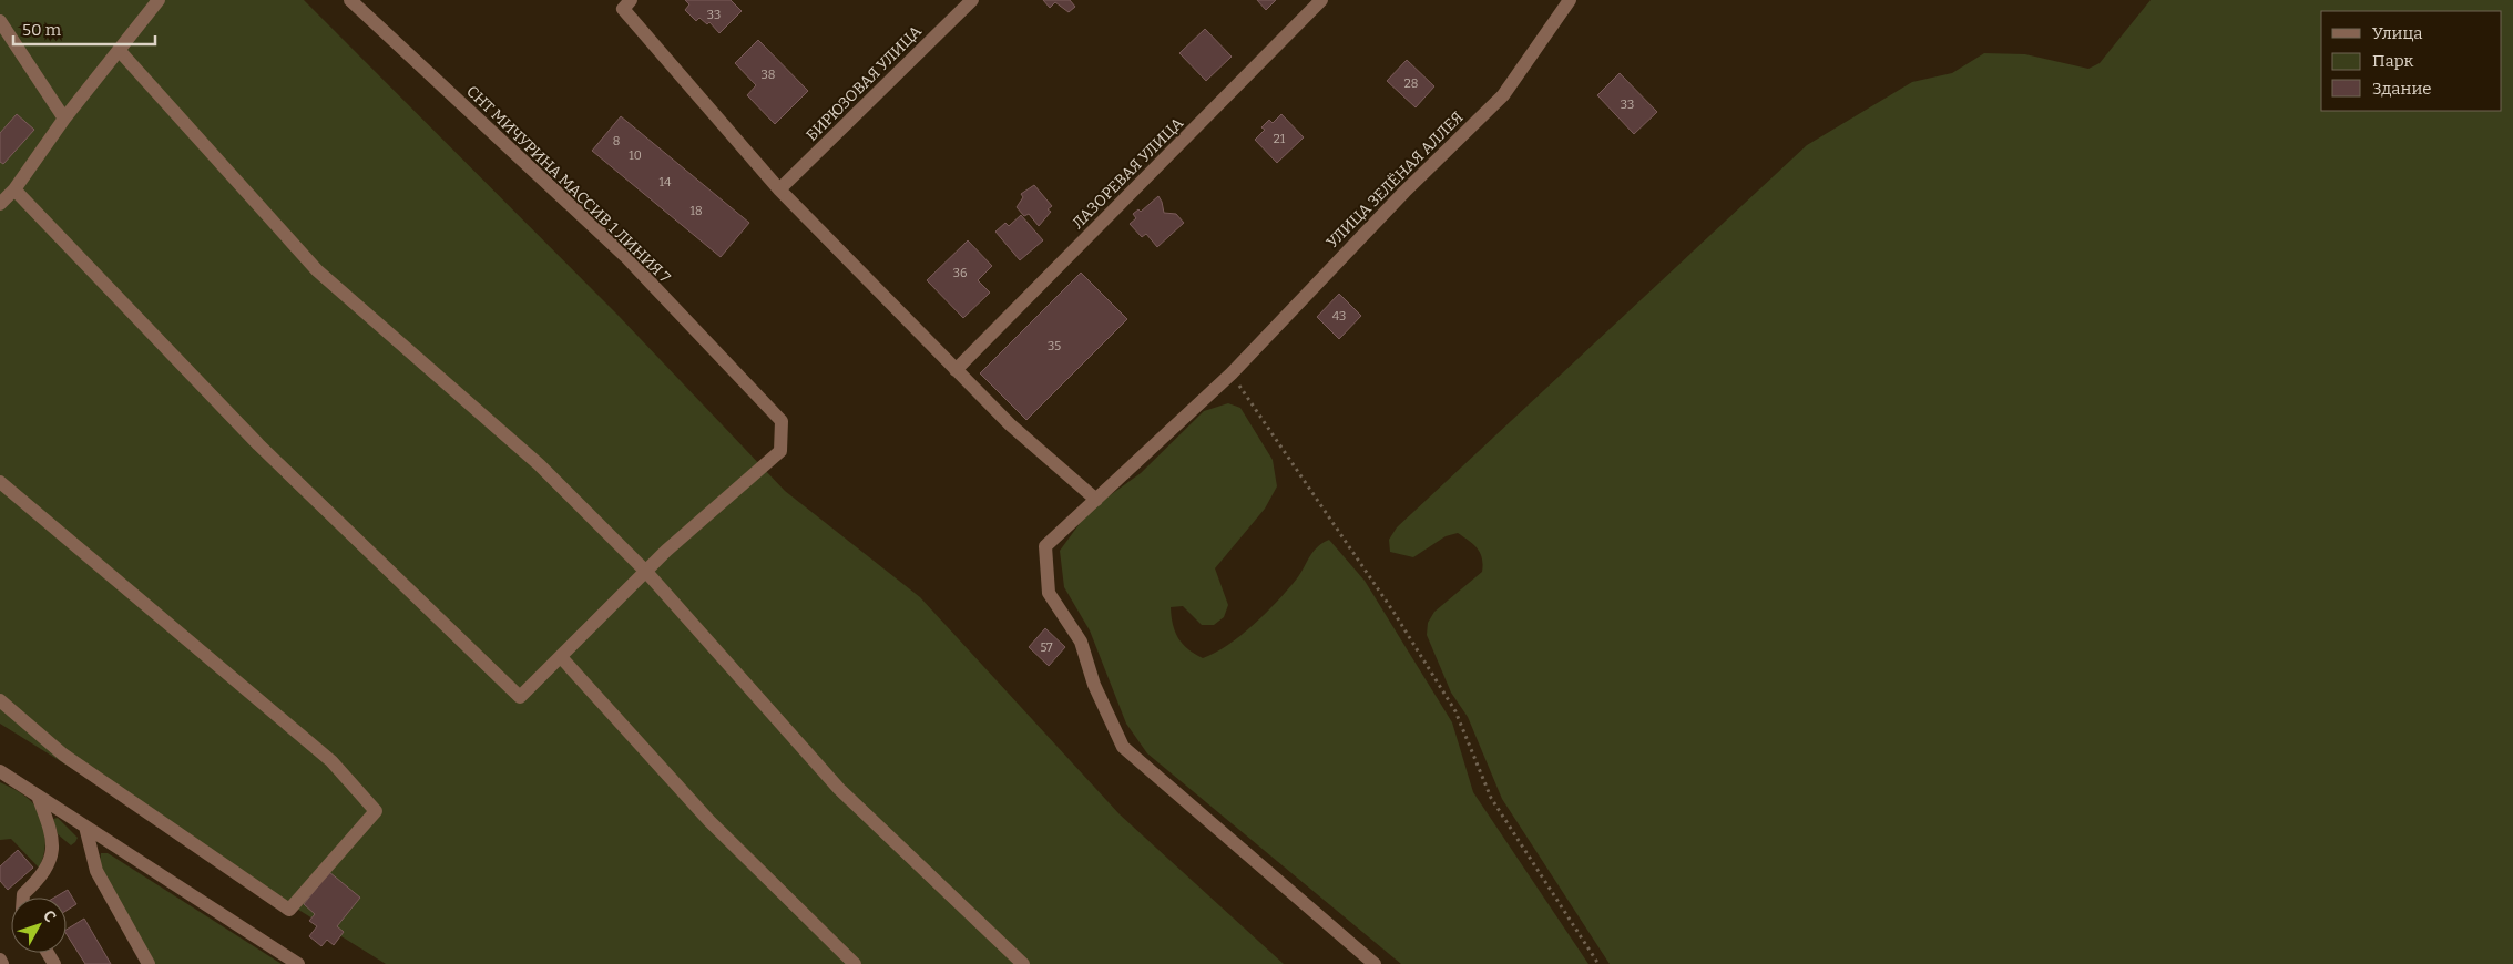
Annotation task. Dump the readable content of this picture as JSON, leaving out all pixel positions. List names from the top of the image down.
{
  "streets": {
    "street": [
      "БИРЮЗОВАЯ УЛИЦА",
      "ЛАЗОРЕВАЯ УЛИЦА",
      "УЛИЦА ЗЕЛЁНАЯ АЛЛЕЯ",
      "СНТ МИЧУРИНА МАССИВ 1 ЛИНИЯ 7"
    ]
  },
  "house_numbers": [
    "33",
    "38",
    "28",
    "33",
    "21",
    "8",
    "10",
    "14",
    "18",
    "36",
    "43",
    "35",
    "57"
  ],
  "legend": ["Улица", "Парк", "Здание"],
  "scale_bar": "50 m",
  "north": "top right"
}
